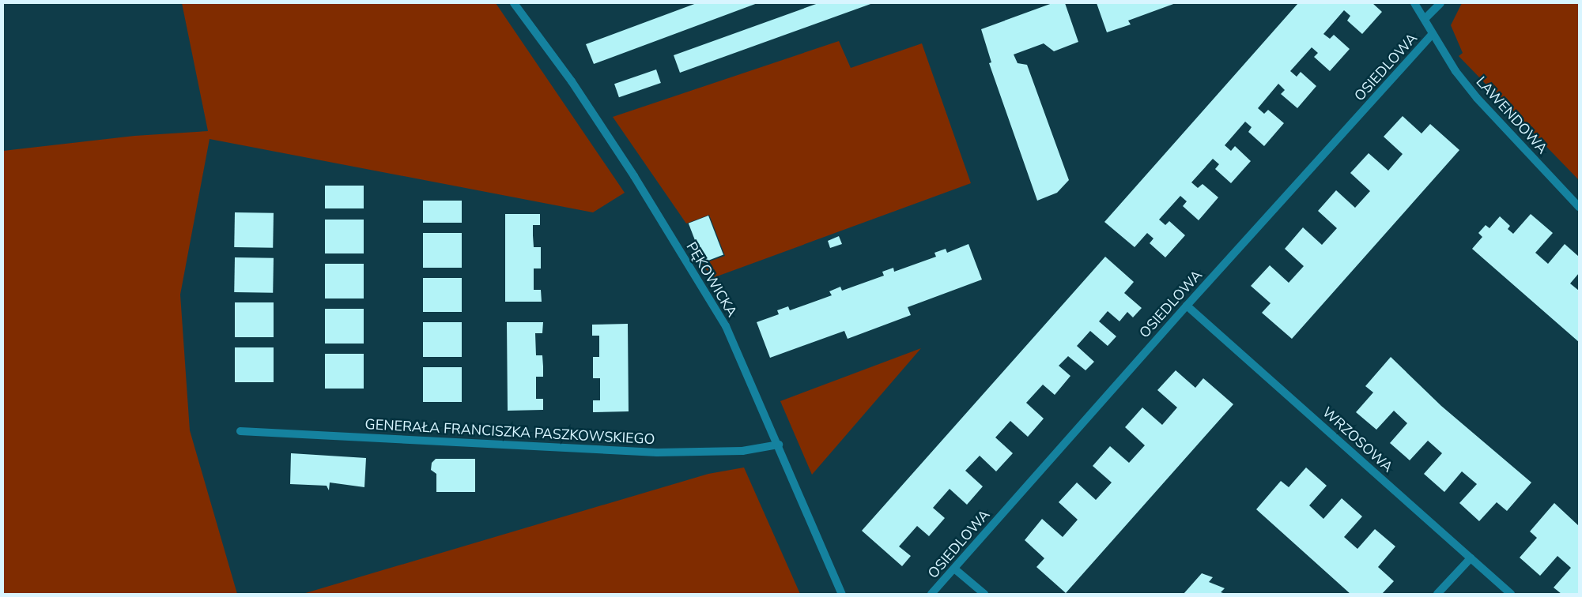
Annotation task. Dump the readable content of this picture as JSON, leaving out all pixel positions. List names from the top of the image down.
{
  "streets": {
    "street": [
      "OSIEDLOWA",
      "LAWENDOWA",
      "PĘKOWICKA",
      "GENERAŁA FRANCISZKA PASZKOWSKIEGO",
      "WRZOSOWA"
    ]
  },
  "crossings": [
    ["OSIEDLOWA", "LAWENDOWA"],
    ["OSIEDLOWA", "WRZOSOWA"],
    ["PĘKOWICKA", "GENERAŁA FRANCISZKA PASZKOWSKIEGO"]
  ]
}
